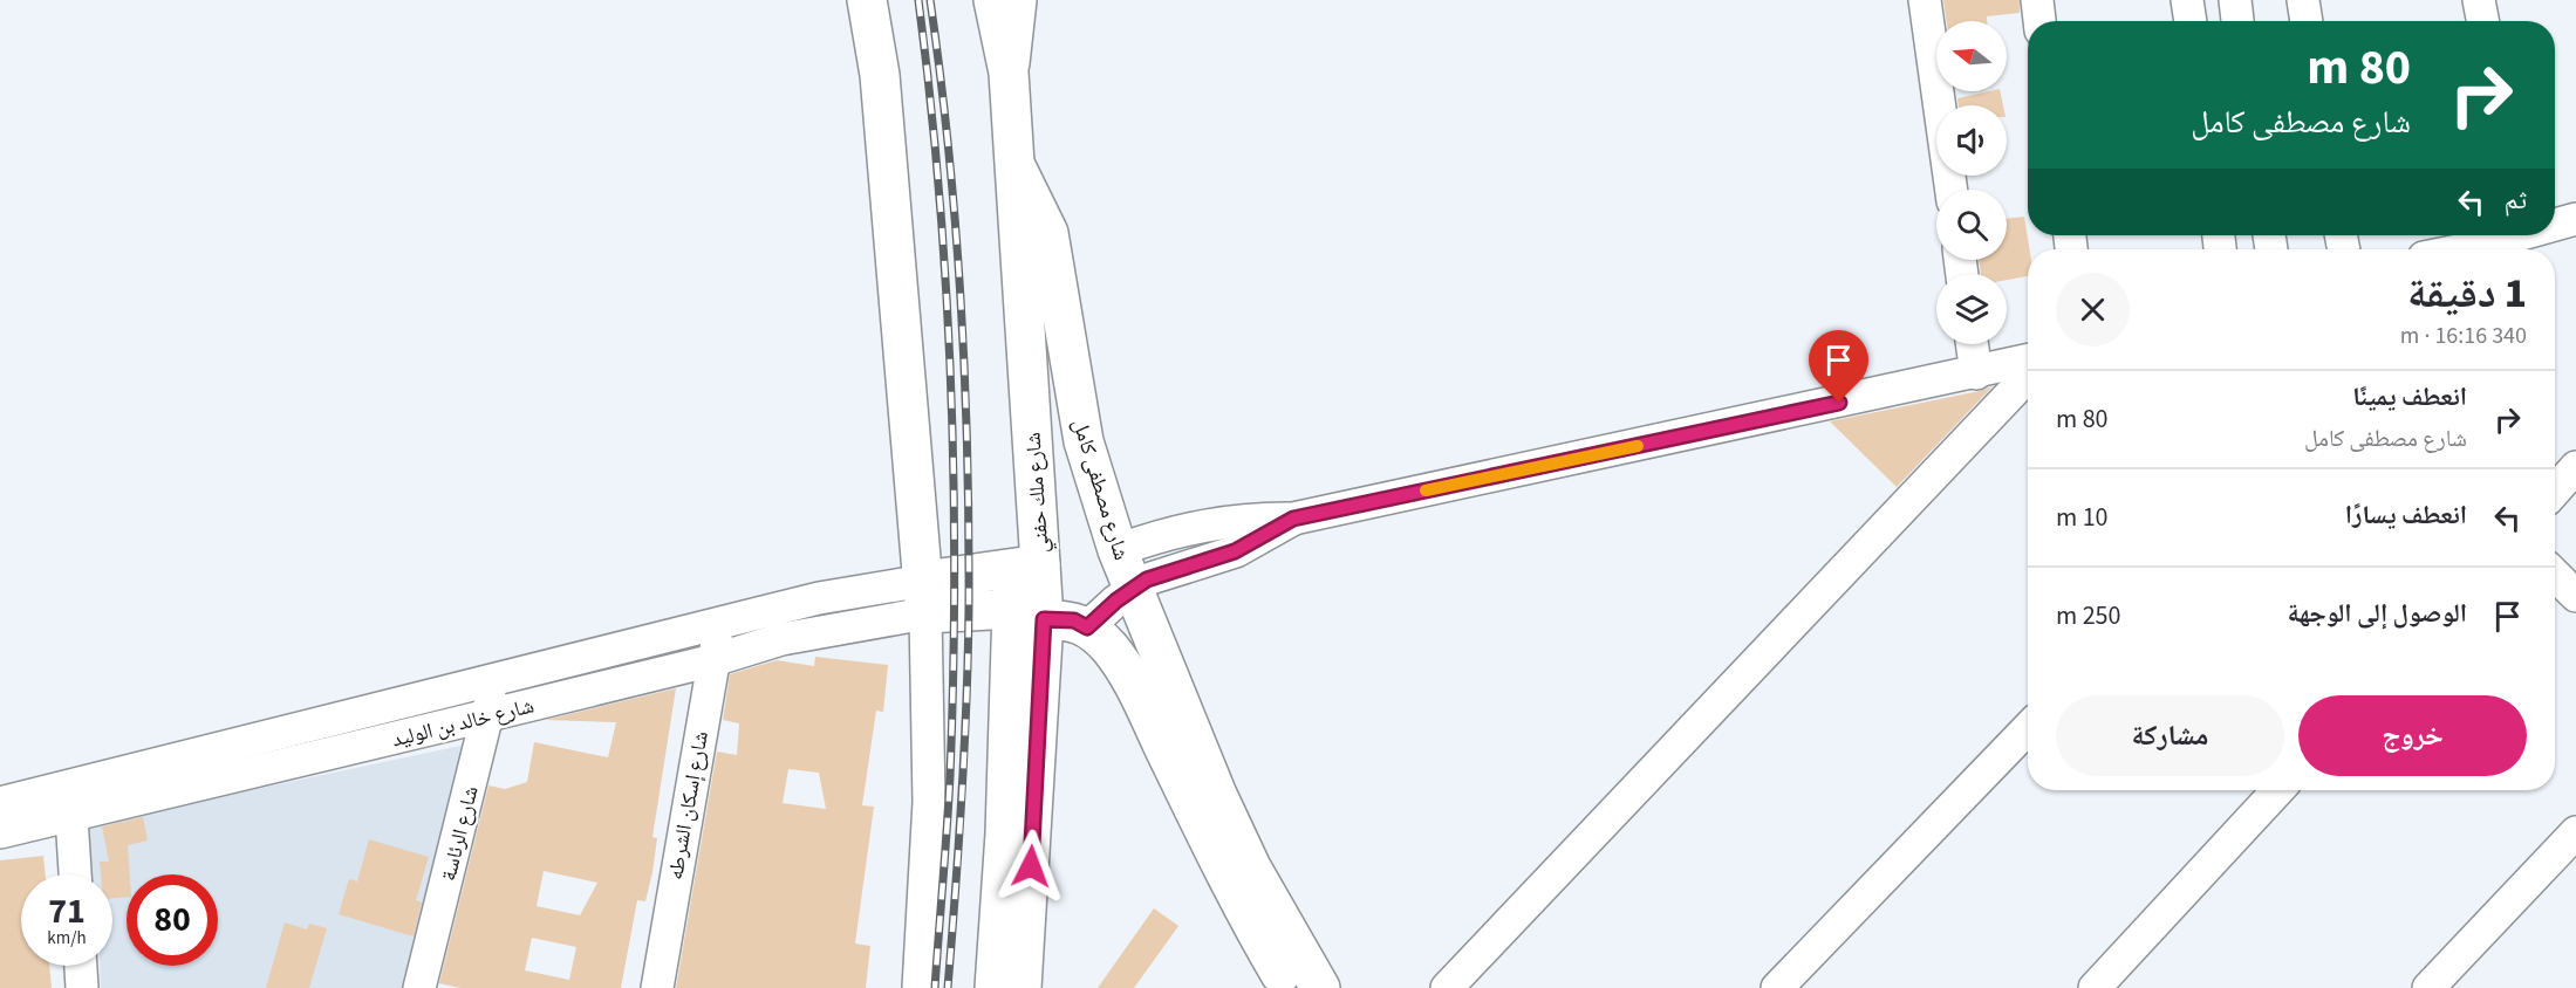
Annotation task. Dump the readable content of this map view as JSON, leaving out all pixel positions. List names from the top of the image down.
{
  "streets": {
    "main road": ["شارع مصطفى كامل", "شارع ملك حفني"],
    "street": ["شارع خالد بن الوليد", "شارع إسكان الشرطه", "شارع الرئاسة"]
  },
  "crossings": [
    ["شارع مصطفى كامل", "شارع ملك حفني"],
    ["شارع خالد بن الوليد", "شارع إسكان الشرطه"],
    ["شارع خالد بن الوليد", "شارع الرئاسة"]
  ],
  "north": "left",
  "page": {
    "turn": ["80 m", "شارع مصطفى كامل"],
    "then": "ثم",
    "heading": ["1 دقيقة", "340 m · 16:16"],
    "list": [
      {
        "name": "انعطف يمينًا",
        "note": "شارع مصطفى كامل",
        "value": "80 m"
      },
      {
        "name": "انعطف يسارًا",
        "value": "10 m"
      },
      {
        "name": "الوصول إلى الوجهة",
        "value": "250 m"
      }
    ],
    "buttons": ["خروج", "مشاركة"],
    "speed": "71 km/h",
    "limit": "80"
  }
}
